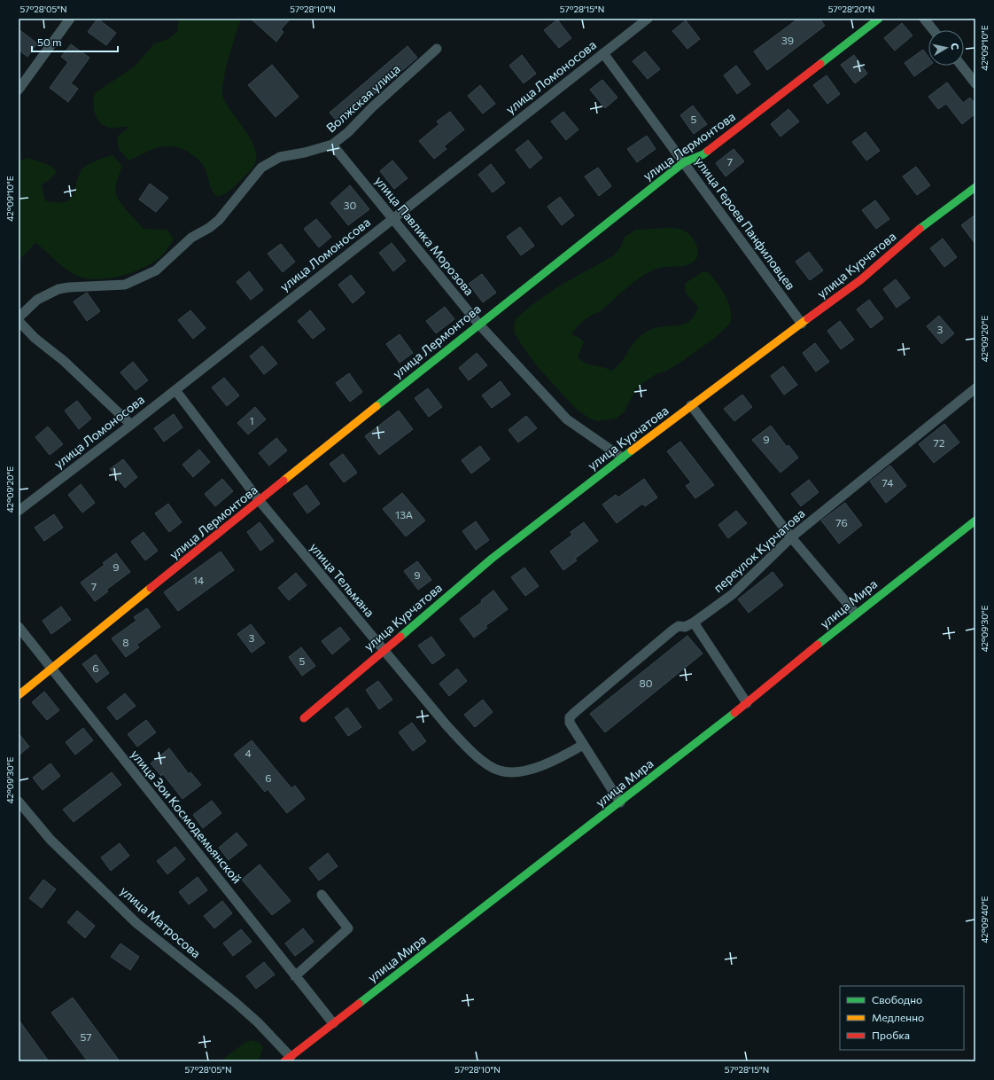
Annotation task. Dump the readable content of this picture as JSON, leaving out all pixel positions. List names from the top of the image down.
{
  "streets": {
    "street": [
      "улица Ломоносова",
      "Волжская улица",
      "улица Лермонтова",
      "улица Героев Панфиловцев",
      "улица Павлика Морозова",
      "улица Курчатова",
      "переулок Курчатова",
      "улица Тельмана",
      "улица Мира",
      "улица Зои Космодемьянской",
      "улица Матросова"
    ]
  },
  "crossings": [
    ["улица Ломоносова", "улица Героев Панфиловцев"],
    ["улица Ломоносова", "улица Павлика Морозова"],
    ["улица Ломоносова", "улица Тельмана"],
    ["Волжская улица", "улица Павлика Морозова"],
    ["улица Лермонтова", "улица Героев Панфиловцев"],
    ["улица Лермонтова", "улица Павлика Морозова"],
    ["улица Лермонтова", "улица Тельмана"],
    ["улица Лермонтова", "улица Зои Космодемьянской"],
    ["улица Героев Панфиловцев", "улица Курчатова"],
    ["улица Павлика Морозова", "улица Курчатова"],
    ["улица Курчатова", "улица Тельмана"],
    ["переулок Курчатова", "улица Тельмана"],
    ["переулок Курчатова", "улица Мира"],
    ["улица Мира", "улица Зои Космодемьянской"],
    ["улица Мира", "улица Матросова"]
  ],
  "house_numbers": [
    "39",
    "5",
    "7",
    "30",
    "3",
    "1",
    "9",
    "72",
    "74",
    "13А",
    "76",
    "9",
    "9",
    "14",
    "7",
    "3",
    "8",
    "5",
    "6",
    "80",
    "4",
    "6",
    "57"
  ],
  "legend": ["Свободно", "Медленно", "Пробка"],
  "scale_bar": "50 m",
  "north": "right",
  "coordinates": [
    "57°28'05\"N",
    "57°28'10\"N",
    "57°28'15\"N",
    "57°28'20\"N",
    "42°09'10\"E",
    "42°09'20\"E",
    "42°09'30\"E",
    "42°09'40\"E"
  ]
}
